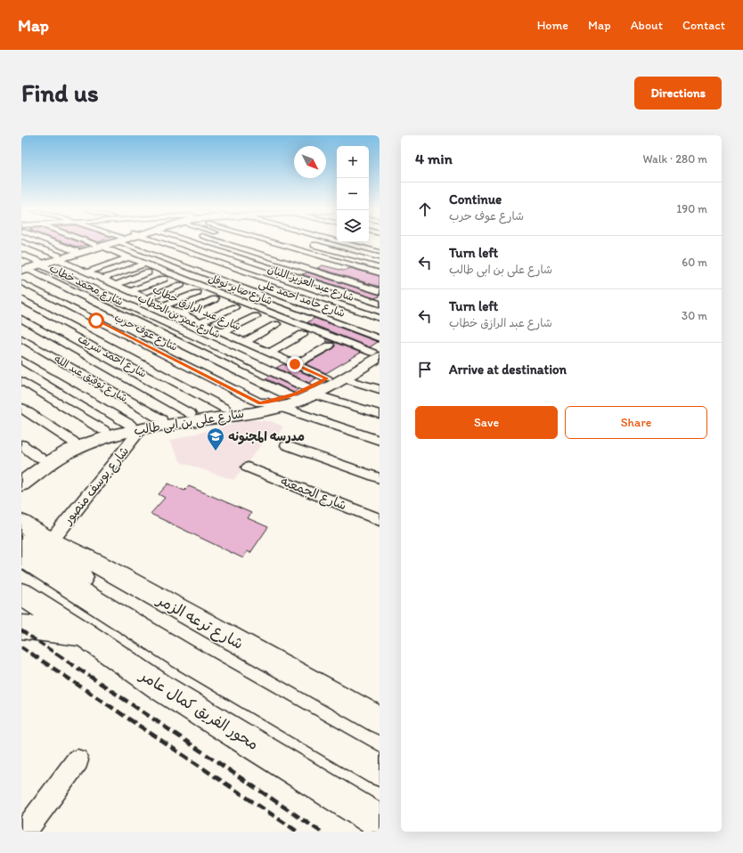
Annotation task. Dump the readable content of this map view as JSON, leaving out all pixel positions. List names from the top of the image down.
{
  "streets": {
    "highway": ["محور الفريق كمال عامر"],
    "main road": ["شارع على بن ابى طالب", "شارع ترعه الزمر"],
    "street": [
      "شارع عبد العزيز اللبان",
      "شارع محمد خطاب",
      "شارع صابر نوفل",
      "شارع حامد احمد على",
      "شارع عبد الرازق خطاب",
      "شارع عمر بن الخطاب",
      "شارع عوف حرب",
      "شارع احمد شريف",
      "شارع توفيق عبد الله",
      "شارع يوسف منصور",
      "شارع الجمعيه"
    ]
  },
  "crossings": [
    ["شارع محمد خطاب", "شارع عوف حرب"],
    ["شارع محمد خطاب", "شارع على بن ابى طالب"],
    ["شارع صابر نوفل", "شارع على بن ابى طالب"],
    ["شارع عبد الرازق خطاب", "شارع على بن ابى طالب"],
    ["شارع عمر بن الخطاب", "شارع على بن ابى طالب"],
    ["شارع عوف حرب", "شارع على بن ابى طالب"],
    ["شارع احمد شريف", "شارع على بن ابى طالب"],
    ["شارع توفيق عبد الله", "شارع على بن ابى طالب"],
    ["شارع على بن ابى طالب", "شارع يوسف منصور"],
    ["شارع يوسف منصور", "شارع ترعه الزمر"]
  ],
  "places": {
    "school or university": ["مدرسه المجنونه"]
  },
  "north": "bottom right",
  "page": {
    "header": "Map",
    "nav": [
      "Home",
      "Map",
      "About",
      "Contact"
    ],
    "buttons": [
      "Directions",
      ["Save", "Share"]
    ],
    "title": "Find us",
    "heading": ["4 min", "Walk · 280 m"],
    "map_buttons": ["+", "−"],
    "list": [
      ["Continue", "شارع عوف حرب", "190 m"],
      ["Turn left", "شارع على بن ابى طالب", "60 m"],
      ["Turn left", "شارع عبد الرازق خطاب", "30 m"],
      "Arrive at destination"
    ]
  }
}
